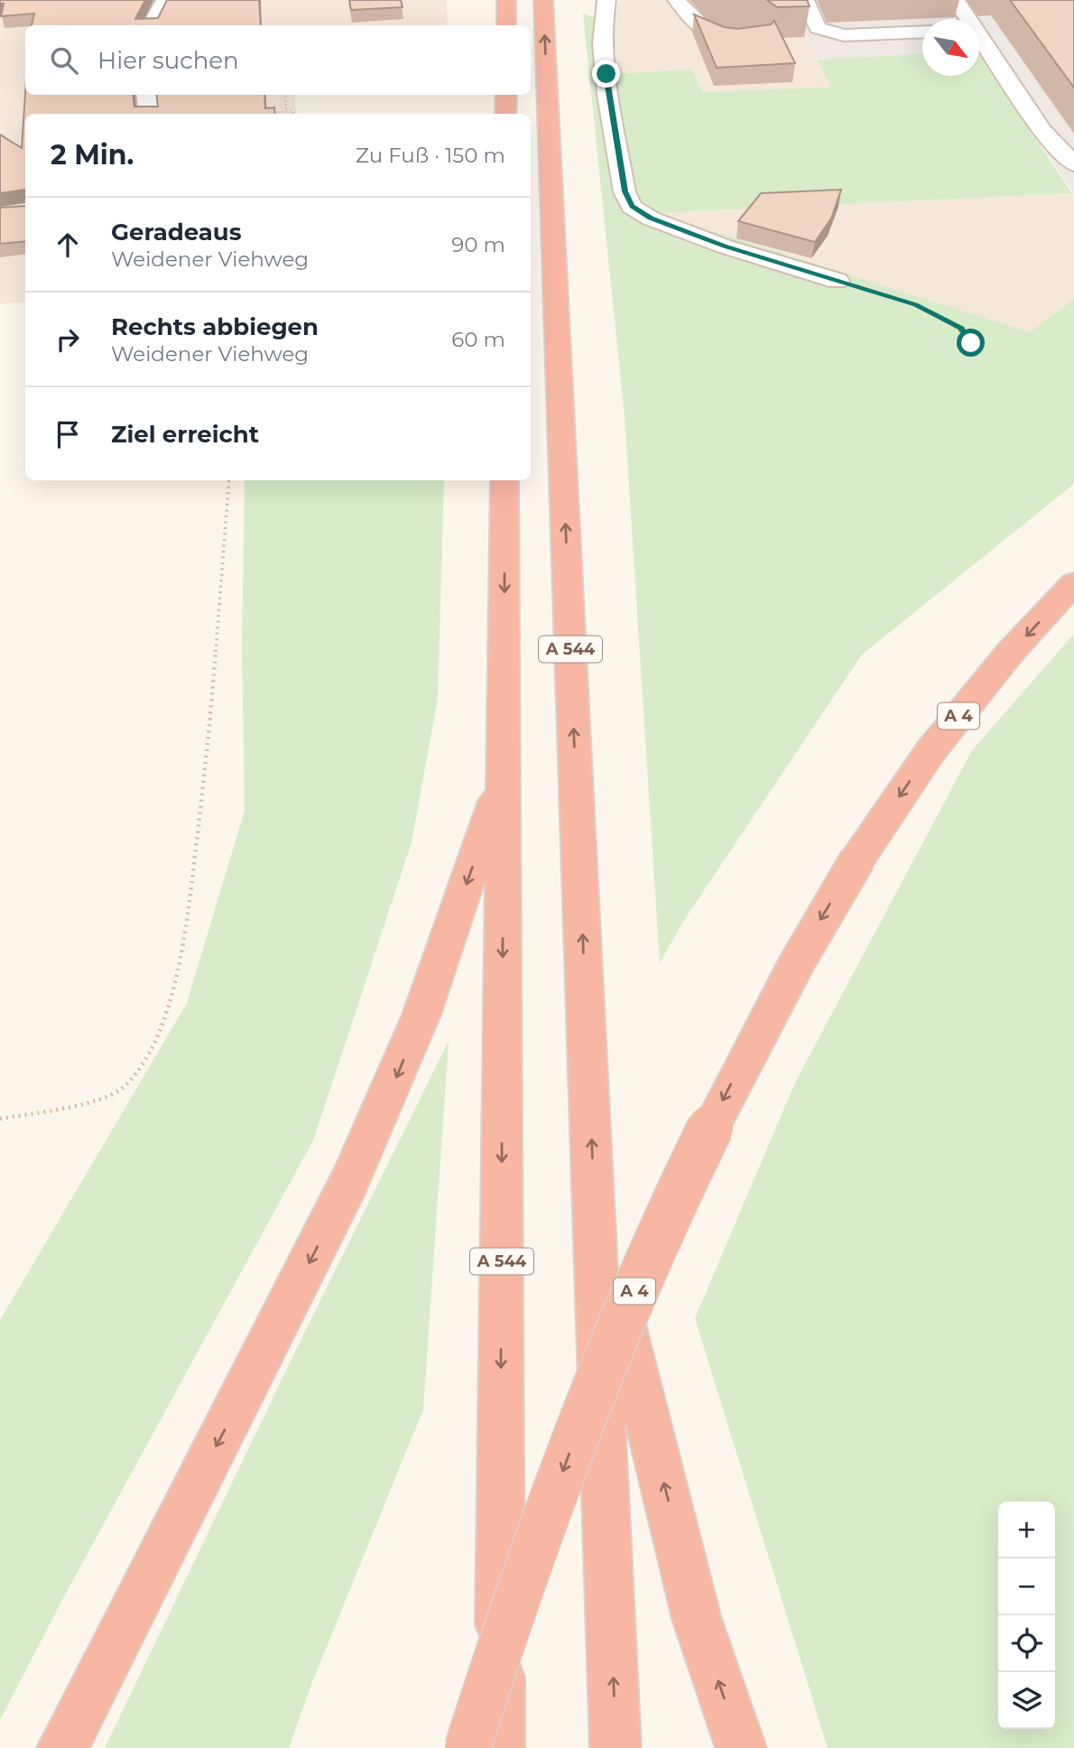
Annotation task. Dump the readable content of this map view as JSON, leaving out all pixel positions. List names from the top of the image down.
{
  "streets": {
    "highway": ["A 544", "A 4"]
  },
  "north": "bottom right",
  "page": {
    "search": "Hier suchen",
    "heading": ["2 Min.", "Zu Fuß · 150 m"],
    "list": [
      ["Geradeaus", "Weidener Viehweg", "90 m"],
      ["Rechts abbiegen", "Weidener Viehweg", "60 m"],
      "Ziel erreicht"
    ],
    "map_buttons": ["+", "−"]
  }
}
